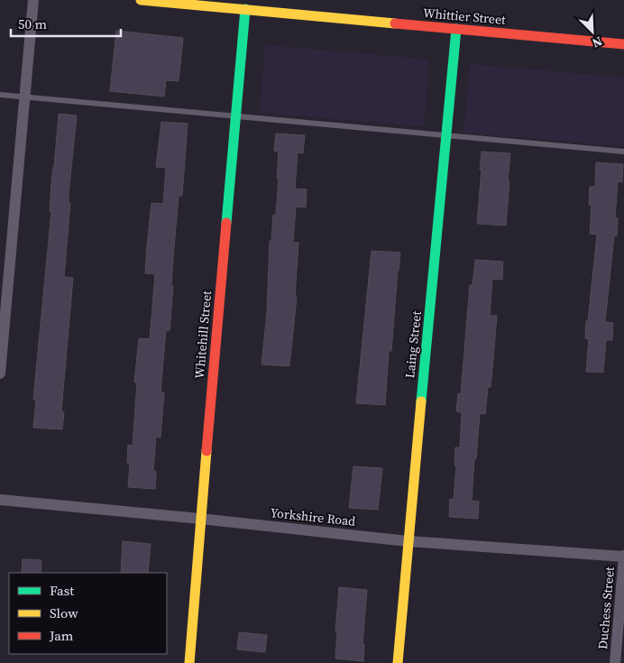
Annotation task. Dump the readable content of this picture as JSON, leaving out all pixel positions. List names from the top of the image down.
{
  "streets": {
    "street": [
      "Whittier Street",
      "Whitehill Street",
      "Laing Street",
      "Yorkshire Road",
      "Duchess Street"
    ]
  },
  "crossings": [
    ["Whittier Street", "Whitehill Street"],
    ["Whittier Street", "Laing Street"],
    ["Whitehill Street", "Yorkshire Road"],
    ["Laing Street", "Yorkshire Road"],
    ["Yorkshire Road", "Duchess Street"]
  ],
  "legend": ["Fast", "Slow", "Jam"],
  "scale_bar": "50 m",
  "north": "bottom right"
}
